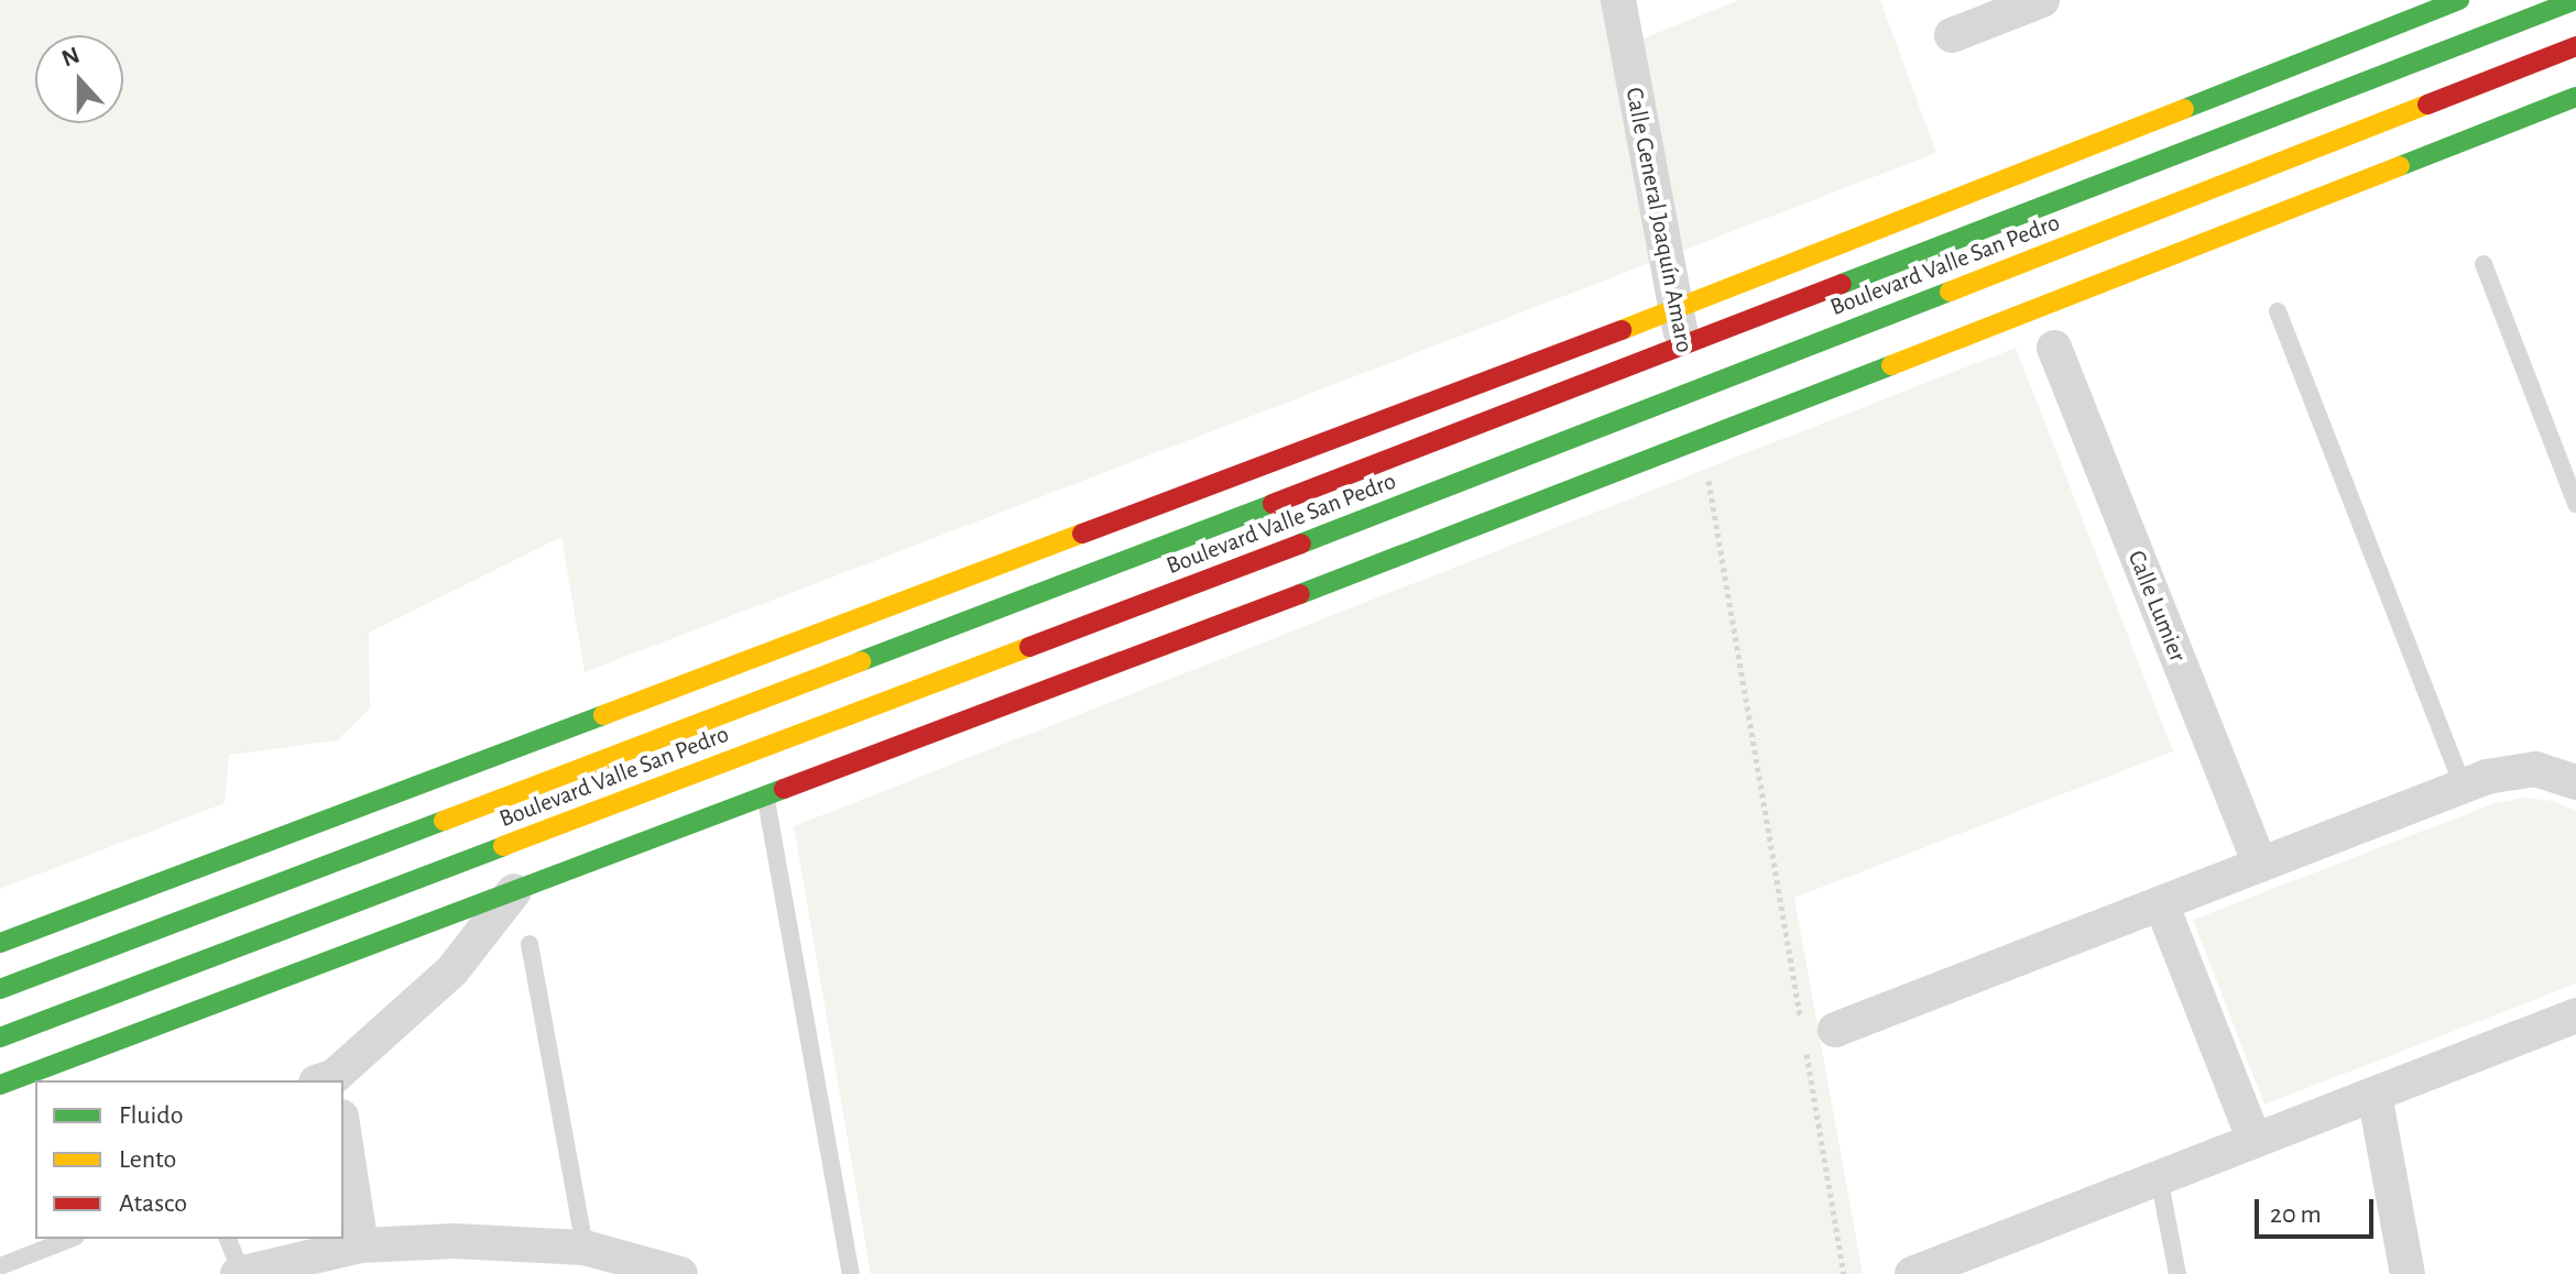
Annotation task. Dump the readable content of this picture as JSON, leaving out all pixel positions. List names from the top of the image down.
{
  "streets": {
    "main road": ["Boulevard Valle San Pedro"],
    "street": ["Calle General Joaquín Amaro", "Calle Lumier"]
  },
  "crossings": [
    ["Calle General Joaquín Amaro", "Boulevard Valle San Pedro"]
  ],
  "legend": ["Fluido", "Lento", "Atasco"],
  "scale_bar": "20 m",
  "north": "top"
}
